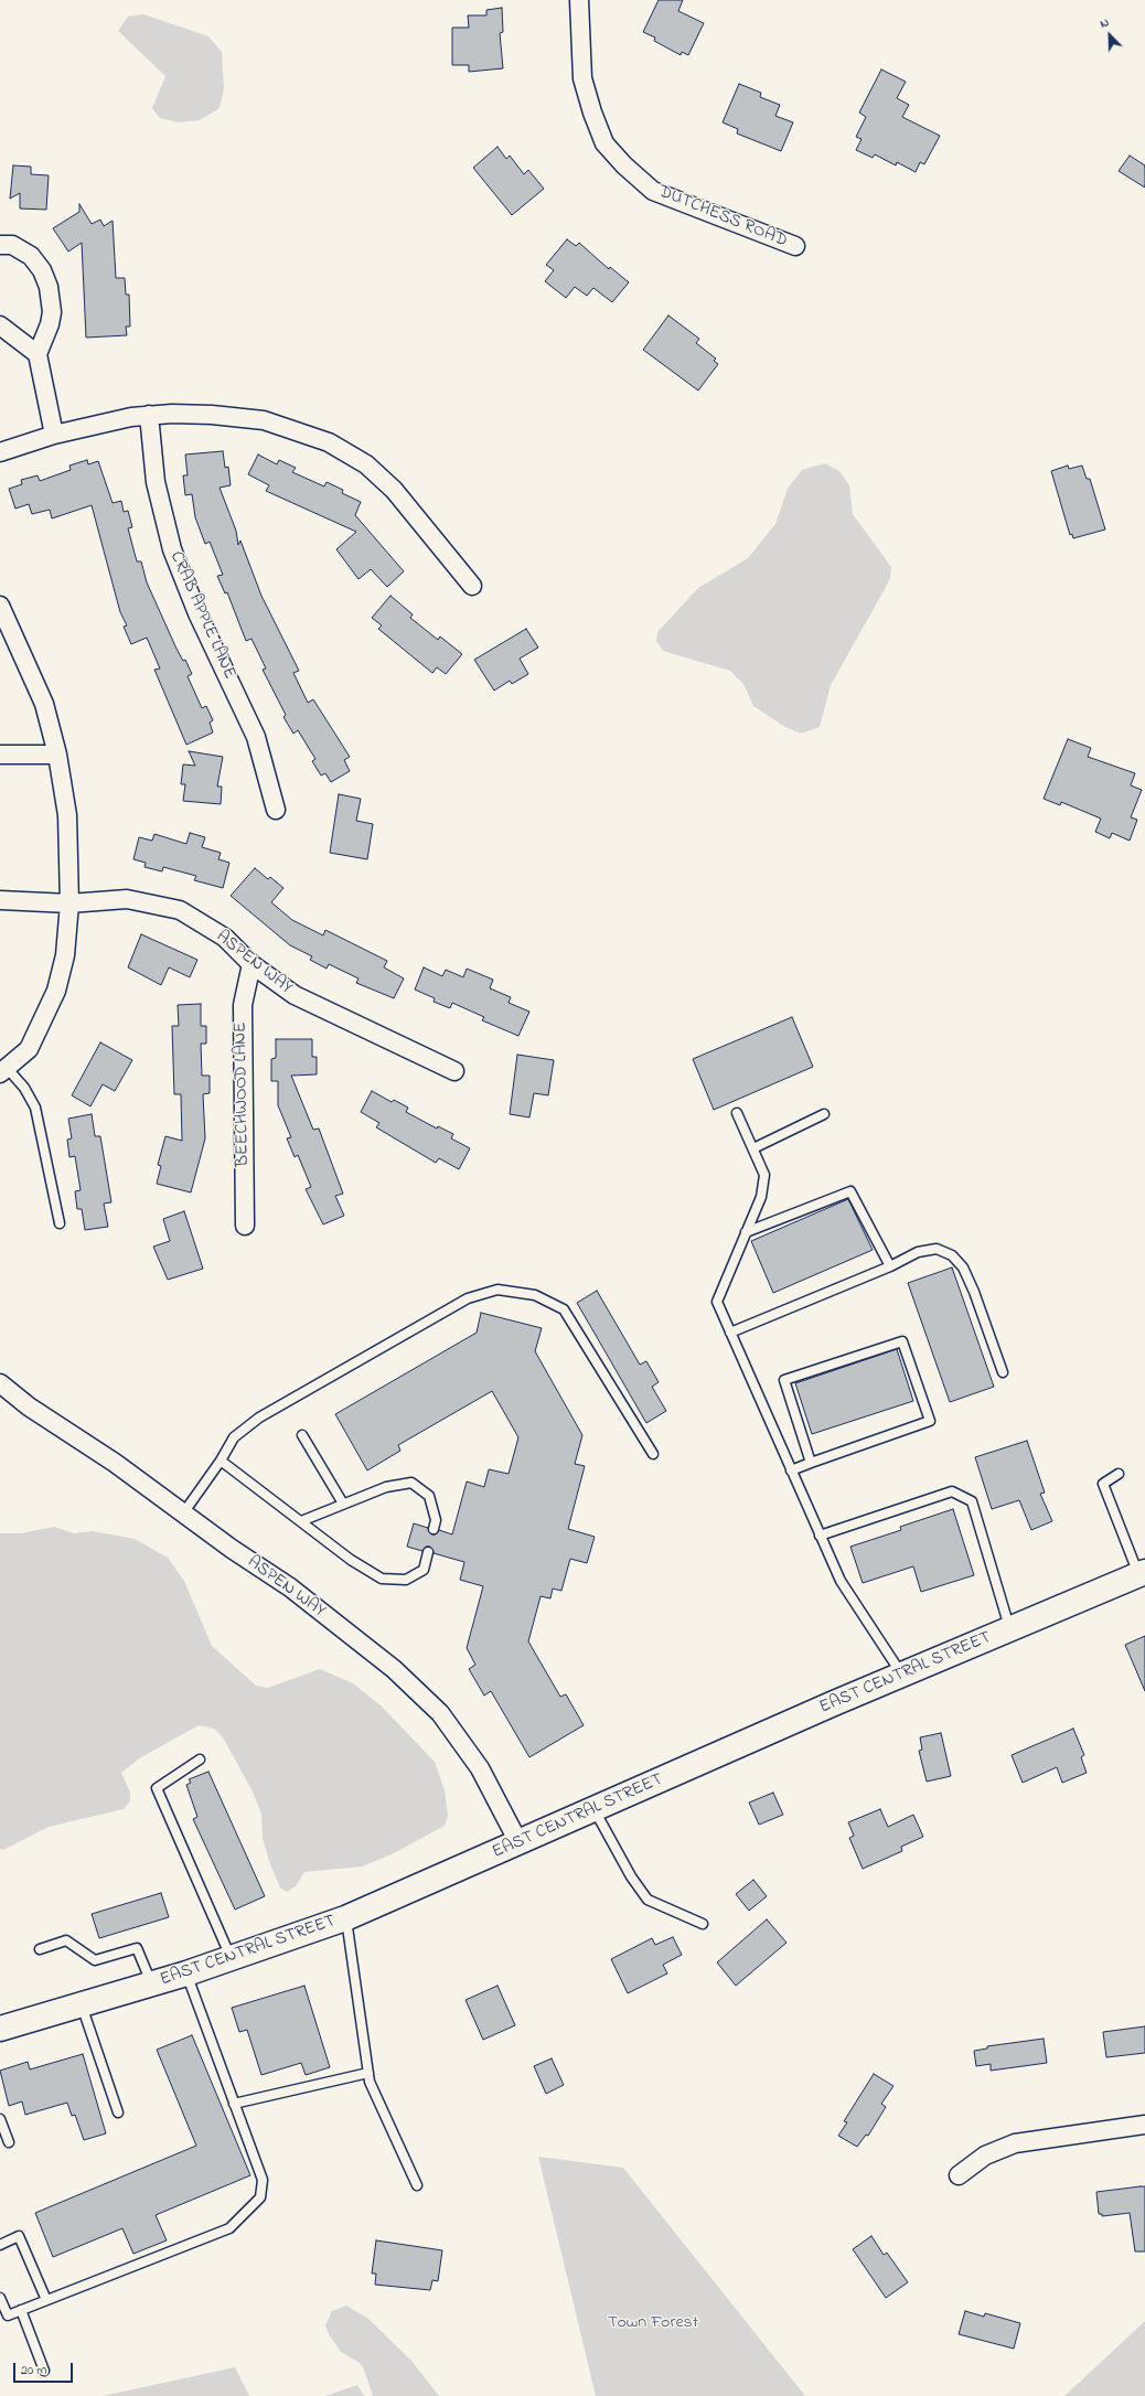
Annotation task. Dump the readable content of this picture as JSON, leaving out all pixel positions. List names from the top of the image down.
{
  "streets": {
    "main road": ["EAST CENTRAL STREET"],
    "street": [
      "DUTCHESS ROAD",
      "CRAB APPLE LANE",
      "ASPEN WAY",
      "BEECHWOOD LANE"
    ]
  },
  "crossings": [
    ["ASPEN WAY", "BEECHWOOD LANE"],
    ["ASPEN WAY", "EAST CENTRAL STREET"]
  ],
  "parks": ["Town Forest"],
  "scale_bar": "20 m",
  "north": "top left"
}
